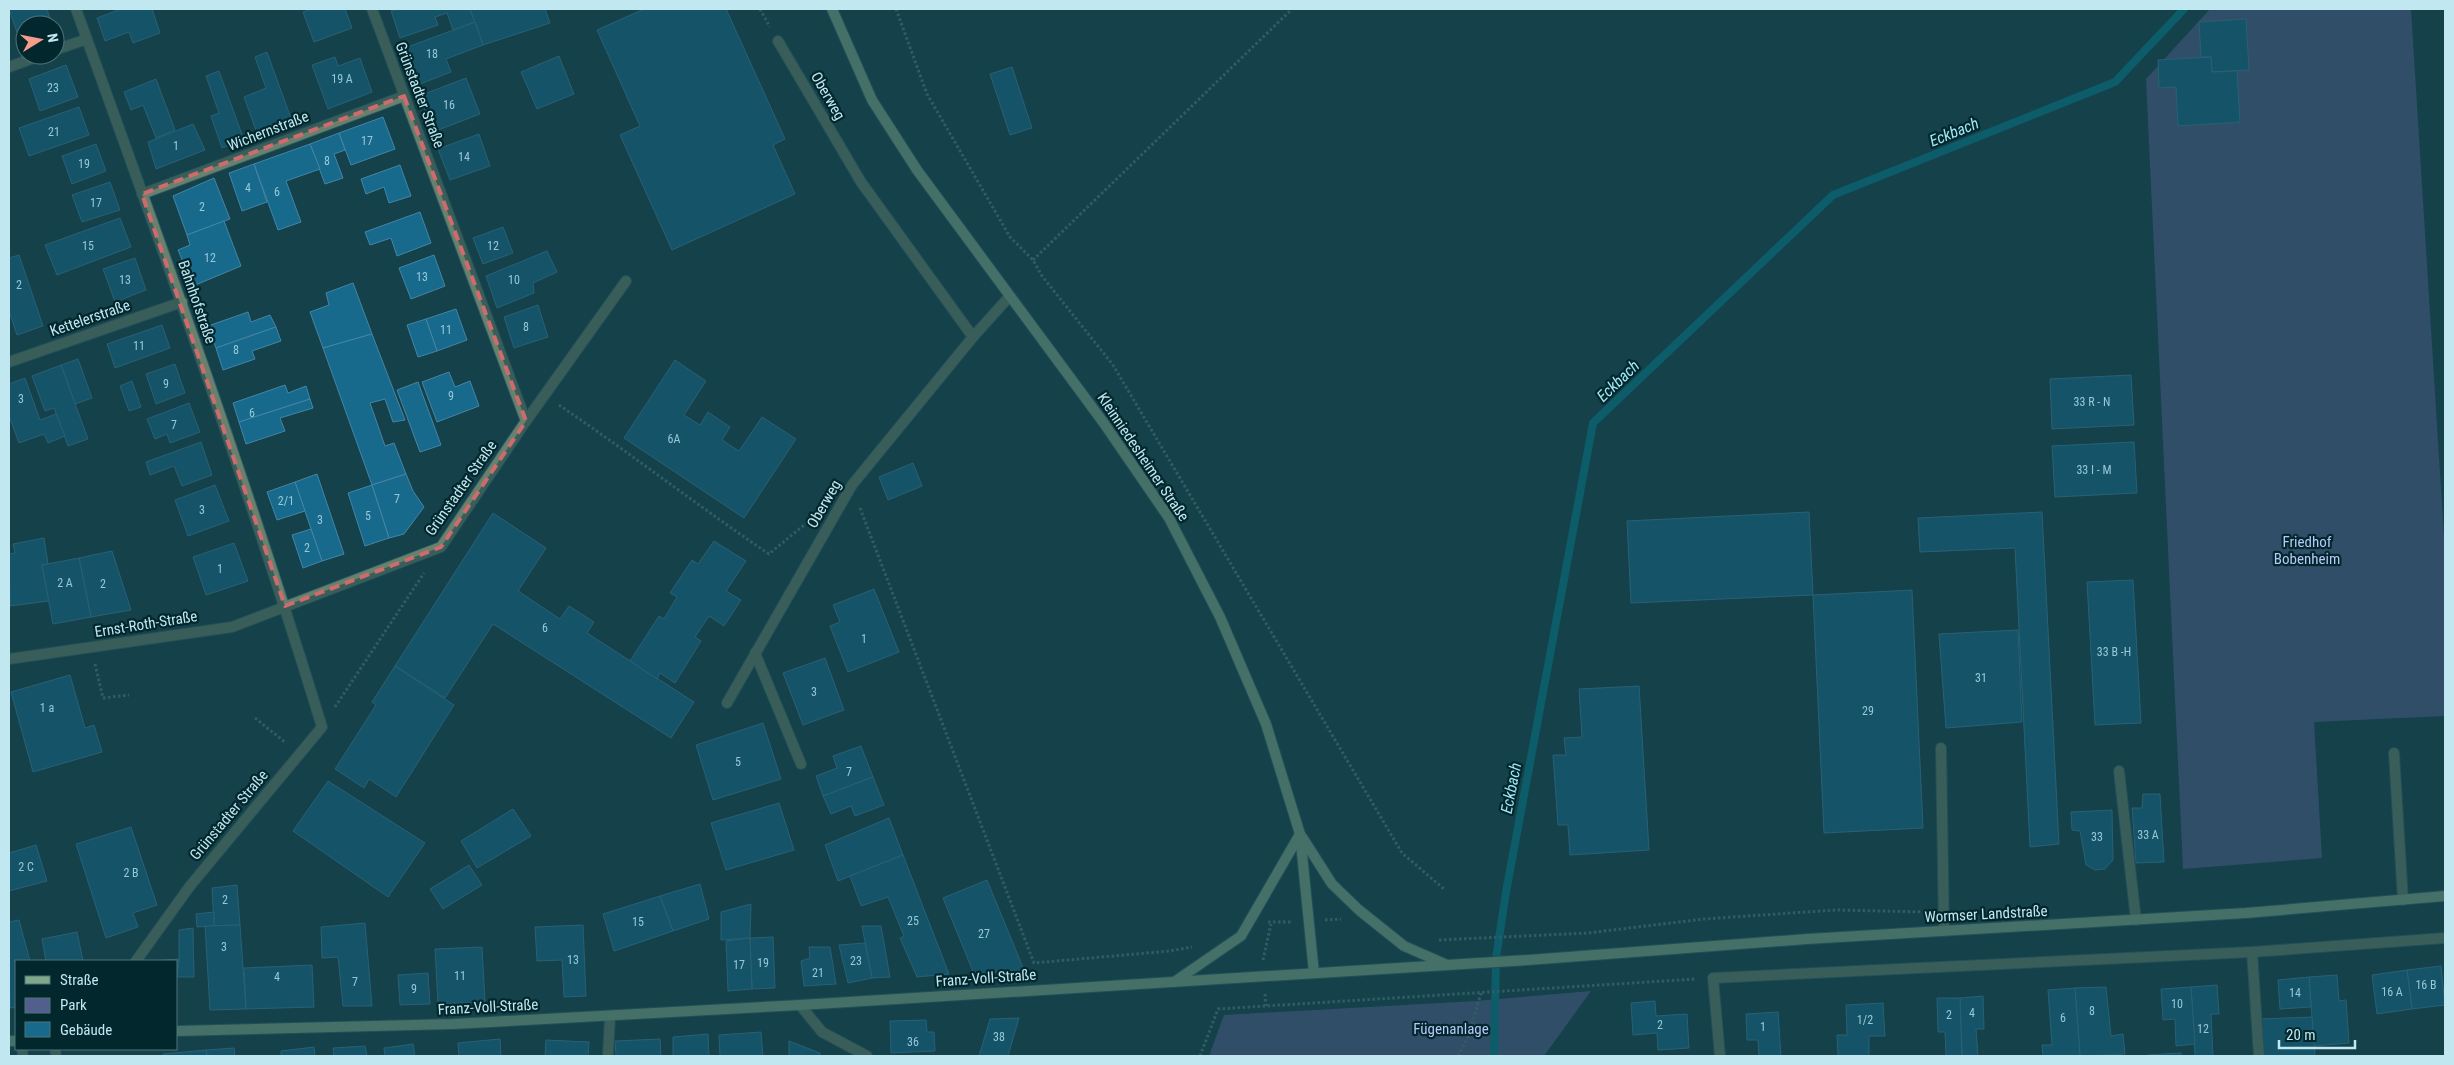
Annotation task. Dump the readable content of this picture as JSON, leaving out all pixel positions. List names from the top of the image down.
{
  "streets": {
    "main road": ["Kleinniedesheimer Straße", "Wormser Landstraße", "Franz-Voll-Straße"],
    "street": [
      "Grünstadter Straße",
      "Oberweg",
      "Wichernstraße",
      "Bahnhofstraße",
      "Kettelerstraße",
      "Ernst-Roth-Straße"
    ]
  },
  "crossings": [
    ["Grünstadter Straße", "Wichernstraße"],
    ["Grünstadter Straße", "Bahnhofstraße"],
    ["Grünstadter Straße", "Ernst-Roth-Straße"],
    ["Oberweg", "Kleinniedesheimer Straße"],
    ["Wichernstraße", "Bahnhofstraße"],
    ["Bahnhofstraße", "Kettelerstraße"],
    ["Bahnhofstraße", "Ernst-Roth-Straße"],
    ["Kleinniedesheimer Straße", "Wormser Landstraße"],
    ["Kleinniedesheimer Straße", "Franz-Voll-Straße"],
    ["Wormser Landstraße", "Franz-Voll-Straße"]
  ],
  "water": ["Eckbach"],
  "parks": ["Friedhof Bobenheim", "Fügenanlage"],
  "house_numbers": [
    "18",
    "19 A",
    "23",
    "16",
    "21",
    "17",
    "1",
    "14",
    "8",
    "19",
    "4",
    "6",
    "17",
    "2",
    "15",
    "12",
    "12",
    "13",
    "13",
    "10",
    "2",
    "8",
    "11",
    "11",
    "8",
    "9",
    "9",
    "3",
    "33 R - N",
    "6",
    "7",
    "6A",
    "33 I - M",
    "7",
    "2/1",
    "3",
    "5",
    "3",
    "2",
    "1",
    "2 A",
    "2",
    "6",
    "1",
    "33 B -H",
    "31",
    "3",
    "1 a",
    "29",
    "5",
    "7",
    "33 A",
    "33",
    "2 C",
    "2 B",
    "2",
    "25",
    "15",
    "27",
    "3",
    "13",
    "23",
    "19",
    "17",
    "21",
    "11",
    "4",
    "7",
    "16 B",
    "9",
    "16 A",
    "14",
    "10",
    "8",
    "4",
    "2",
    "6",
    "1/2",
    "2",
    "1",
    "12",
    "38",
    "36"
  ],
  "legend": ["Straße", "Park", "Gebäude"],
  "scale_bar": "20 m",
  "north": "right"
}
